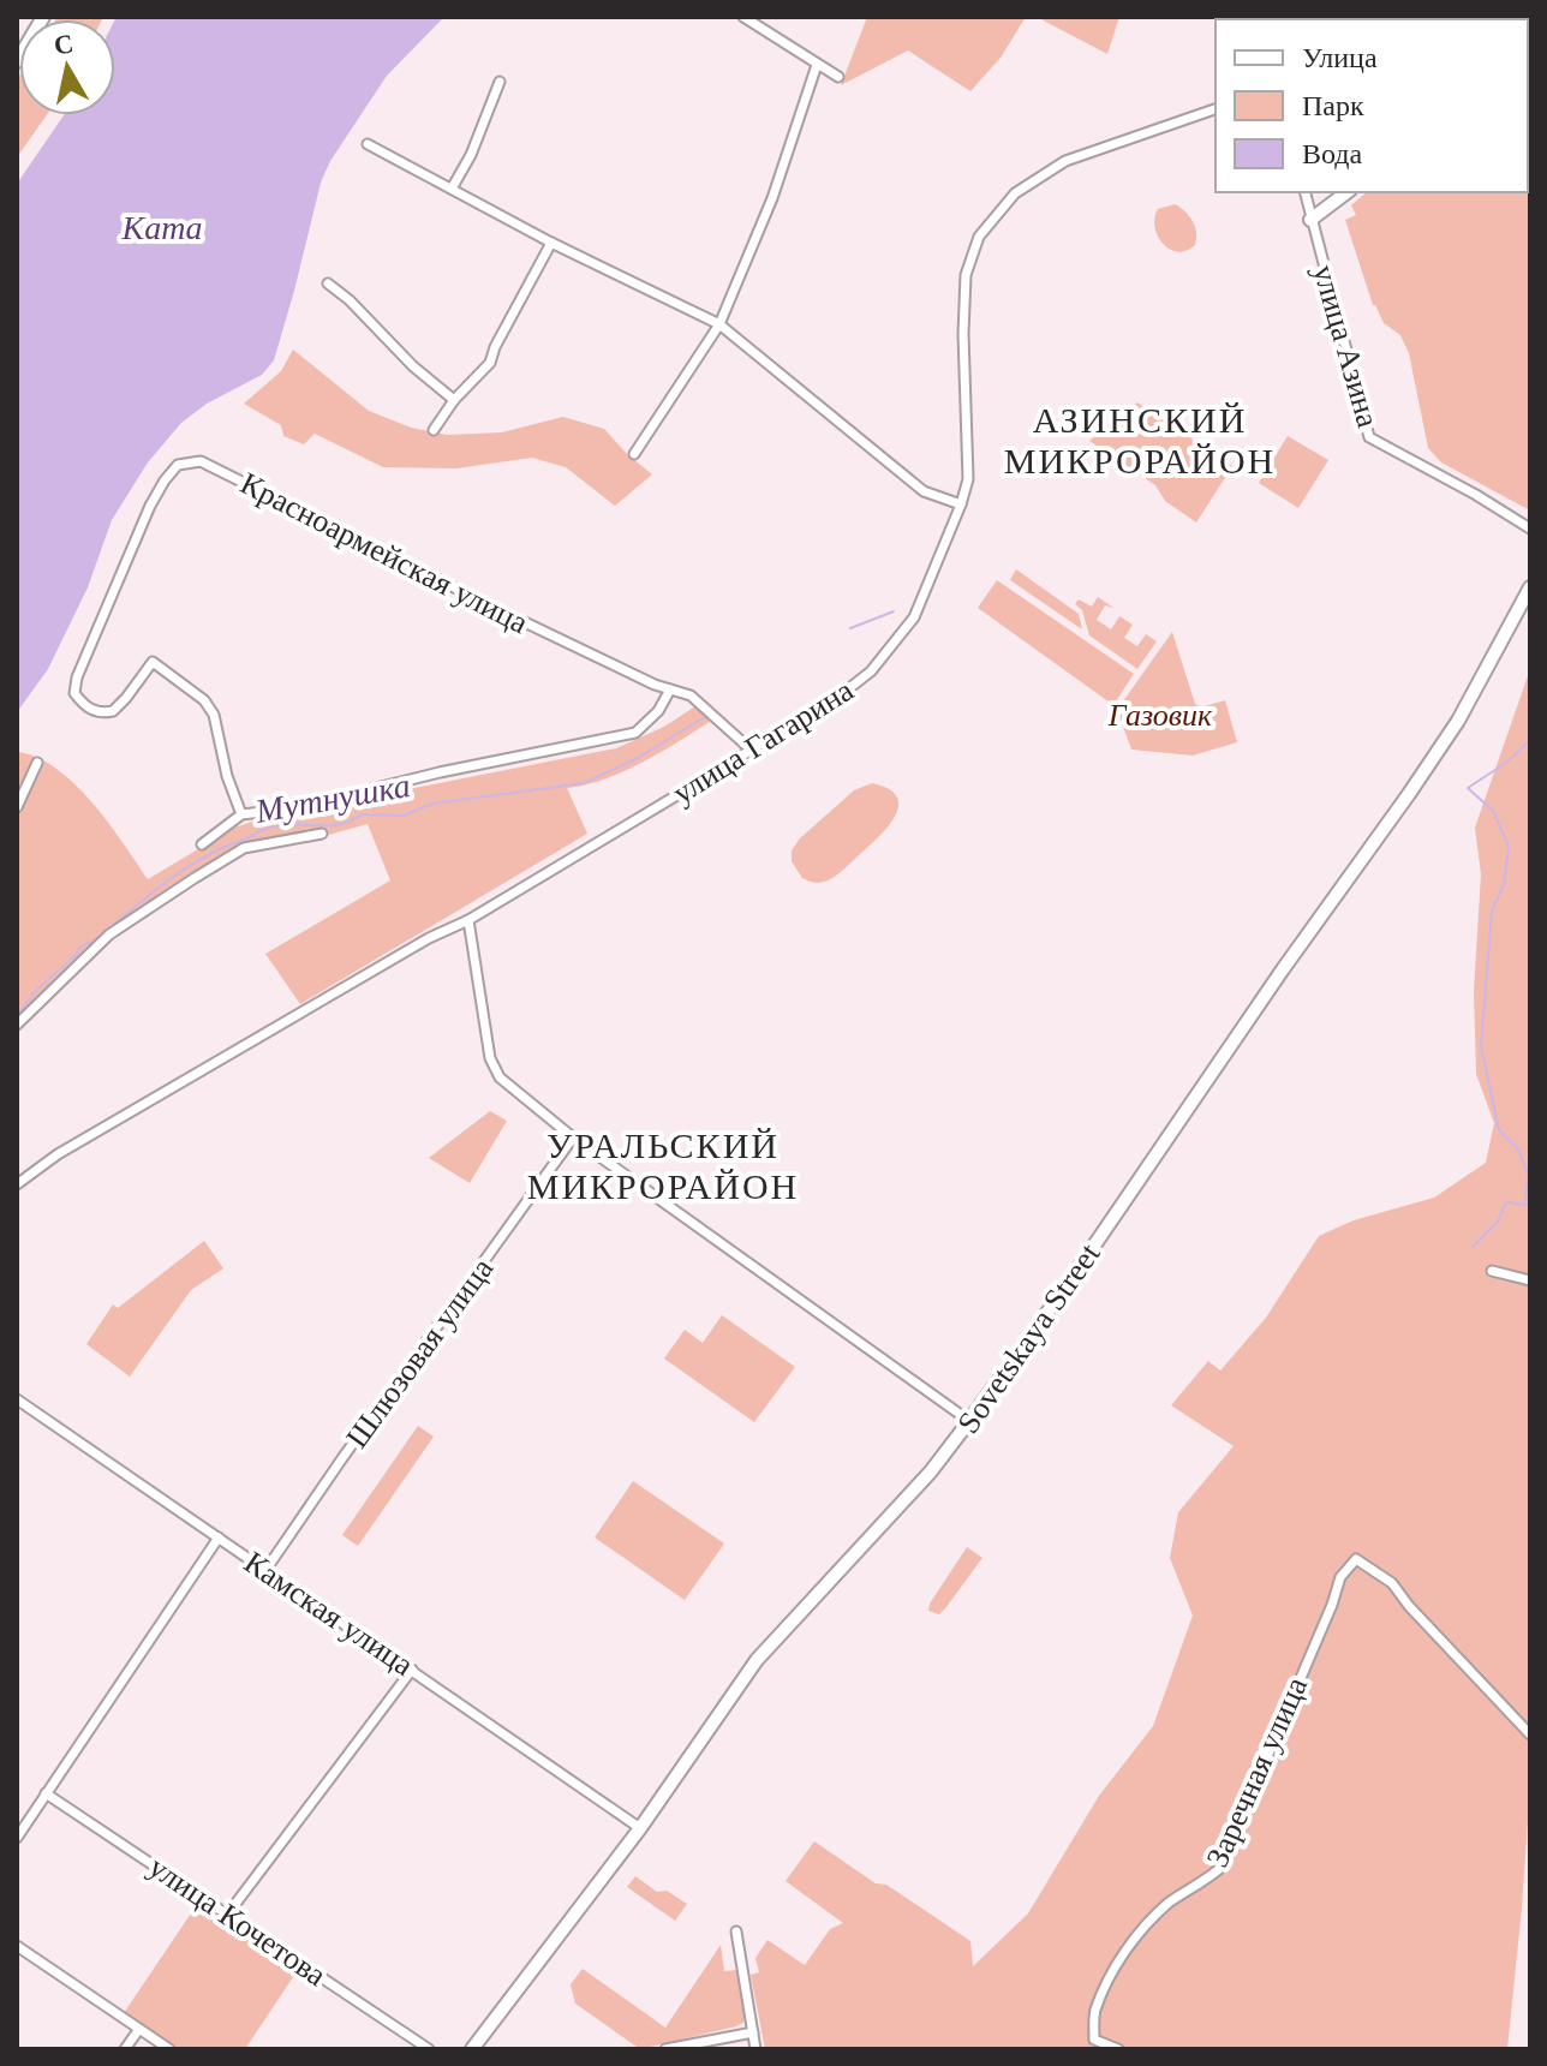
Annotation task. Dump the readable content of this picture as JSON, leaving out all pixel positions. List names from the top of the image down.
{
  "streets": {
    "main road": ["Sovetskaya Street"],
    "street": [
      "улица Азина",
      "Красноармейская улица",
      "улица Гагарина",
      "Шлюзовая улица",
      "Камская улица",
      "Заречная улица",
      "улица Кочетова"
    ]
  },
  "crossings": [
    ["Sovetskaya Street", "Камская улица"],
    ["Шлюзовая улица", "Камская улица"]
  ],
  "districts": ["АЗИНСКИЙ МИКРОРАЙОН", "УРАЛЬСКИЙ МИКРОРАЙОН"],
  "water": ["Kama", "Мутнушка"],
  "parks": ["Газовик"],
  "legend": ["Улица", "Парк", "Вода"],
  "north": "top"
}
